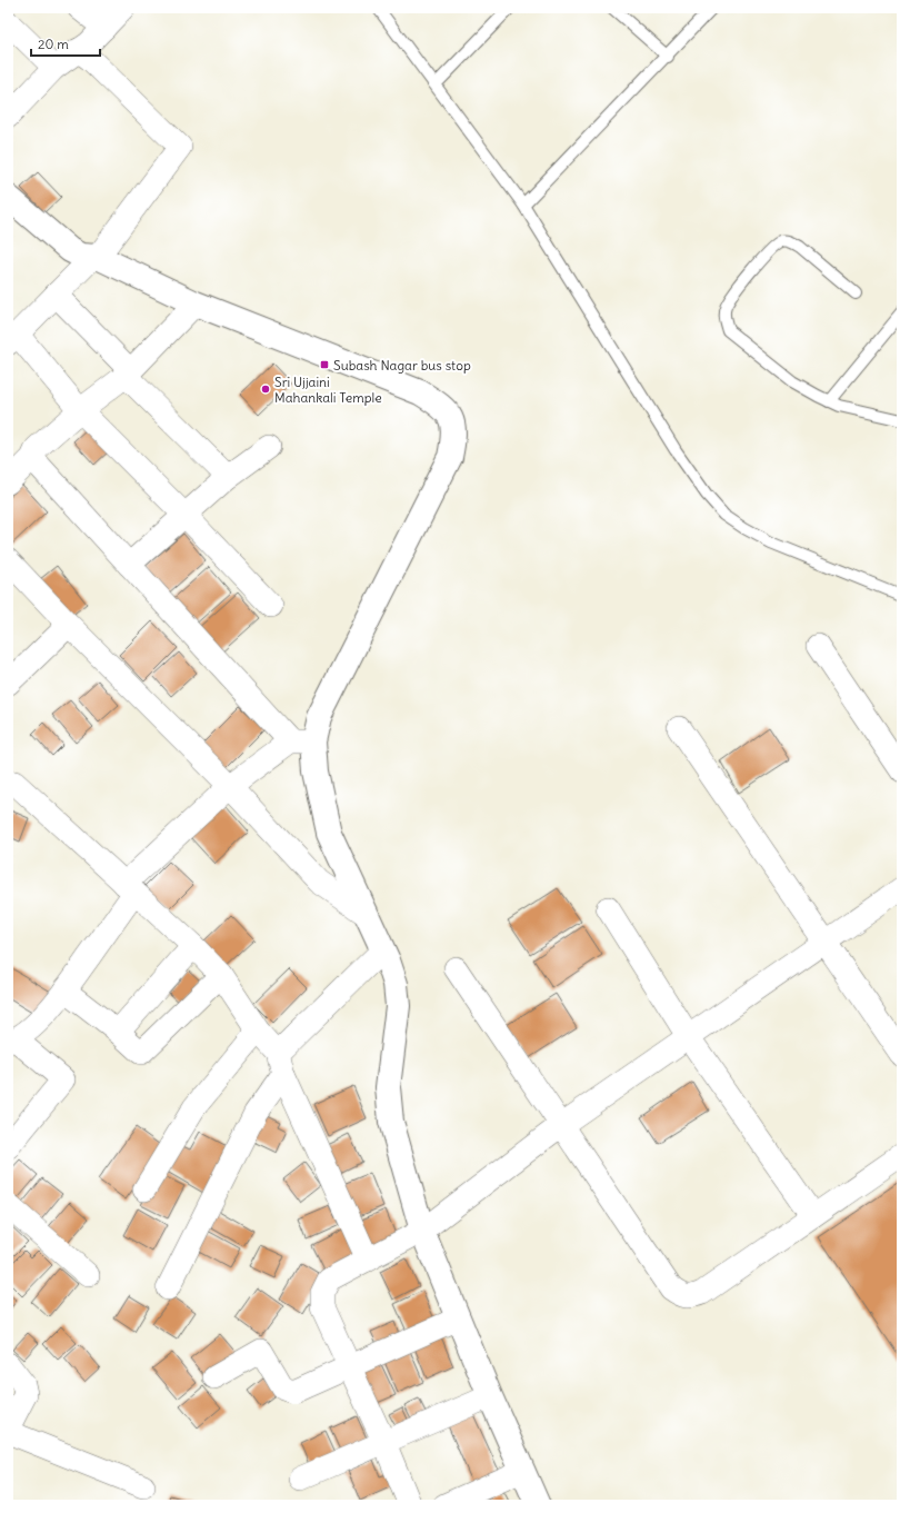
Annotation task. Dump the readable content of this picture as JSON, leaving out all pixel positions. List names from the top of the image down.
{
  "places": {
    "transit": ["Subash Nagar bus stop"],
    "other": ["Sri Ujjaini Mahankali Temple"]
  },
  "scale_bar": "20 m"
}
